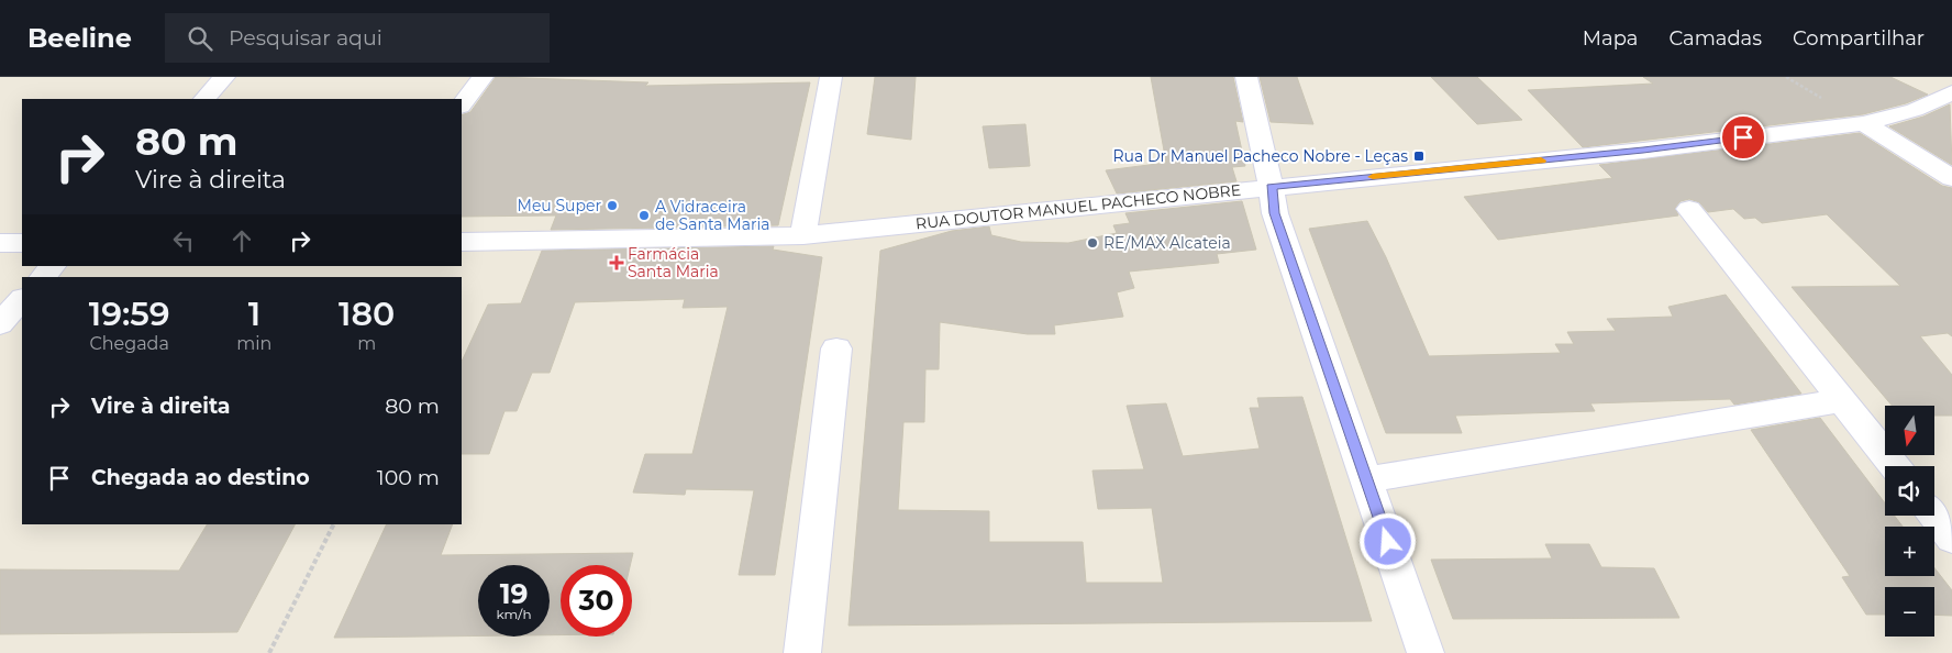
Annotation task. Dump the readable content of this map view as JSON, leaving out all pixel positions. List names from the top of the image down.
{
  "streets": {
    "street": ["RUA DOUTOR MANUEL PACHECO NOBRE"]
  },
  "places": {
    "transit": ["Rua Dr Manuel Pacheco Nobre - Leças"],
    "other": ["Meu Super", "A Vidraceira de Santa Maria", "RE/MAX Alcateia"],
    "health": ["Farmácia Santa Maria"]
  },
  "north": "bottom",
  "page": {
    "header": "Beeline",
    "search": "Pesquisar aqui",
    "nav": ["Mapa", "Camadas", "Compartilhar"],
    "turn": ["80 m", "Vire à direita"],
    "eta": [
      "19:59",
      "Chegada",
      "1",
      "min",
      "180",
      "m"
    ],
    "list": [
      {
        "name": "Vire à direita",
        "value": "80 m"
      },
      {
        "name": "Chegada ao destino",
        "value": "100 m"
      }
    ],
    "map_buttons": ["+", "−"],
    "speed": "19 km/h",
    "limit": "30"
  }
}
